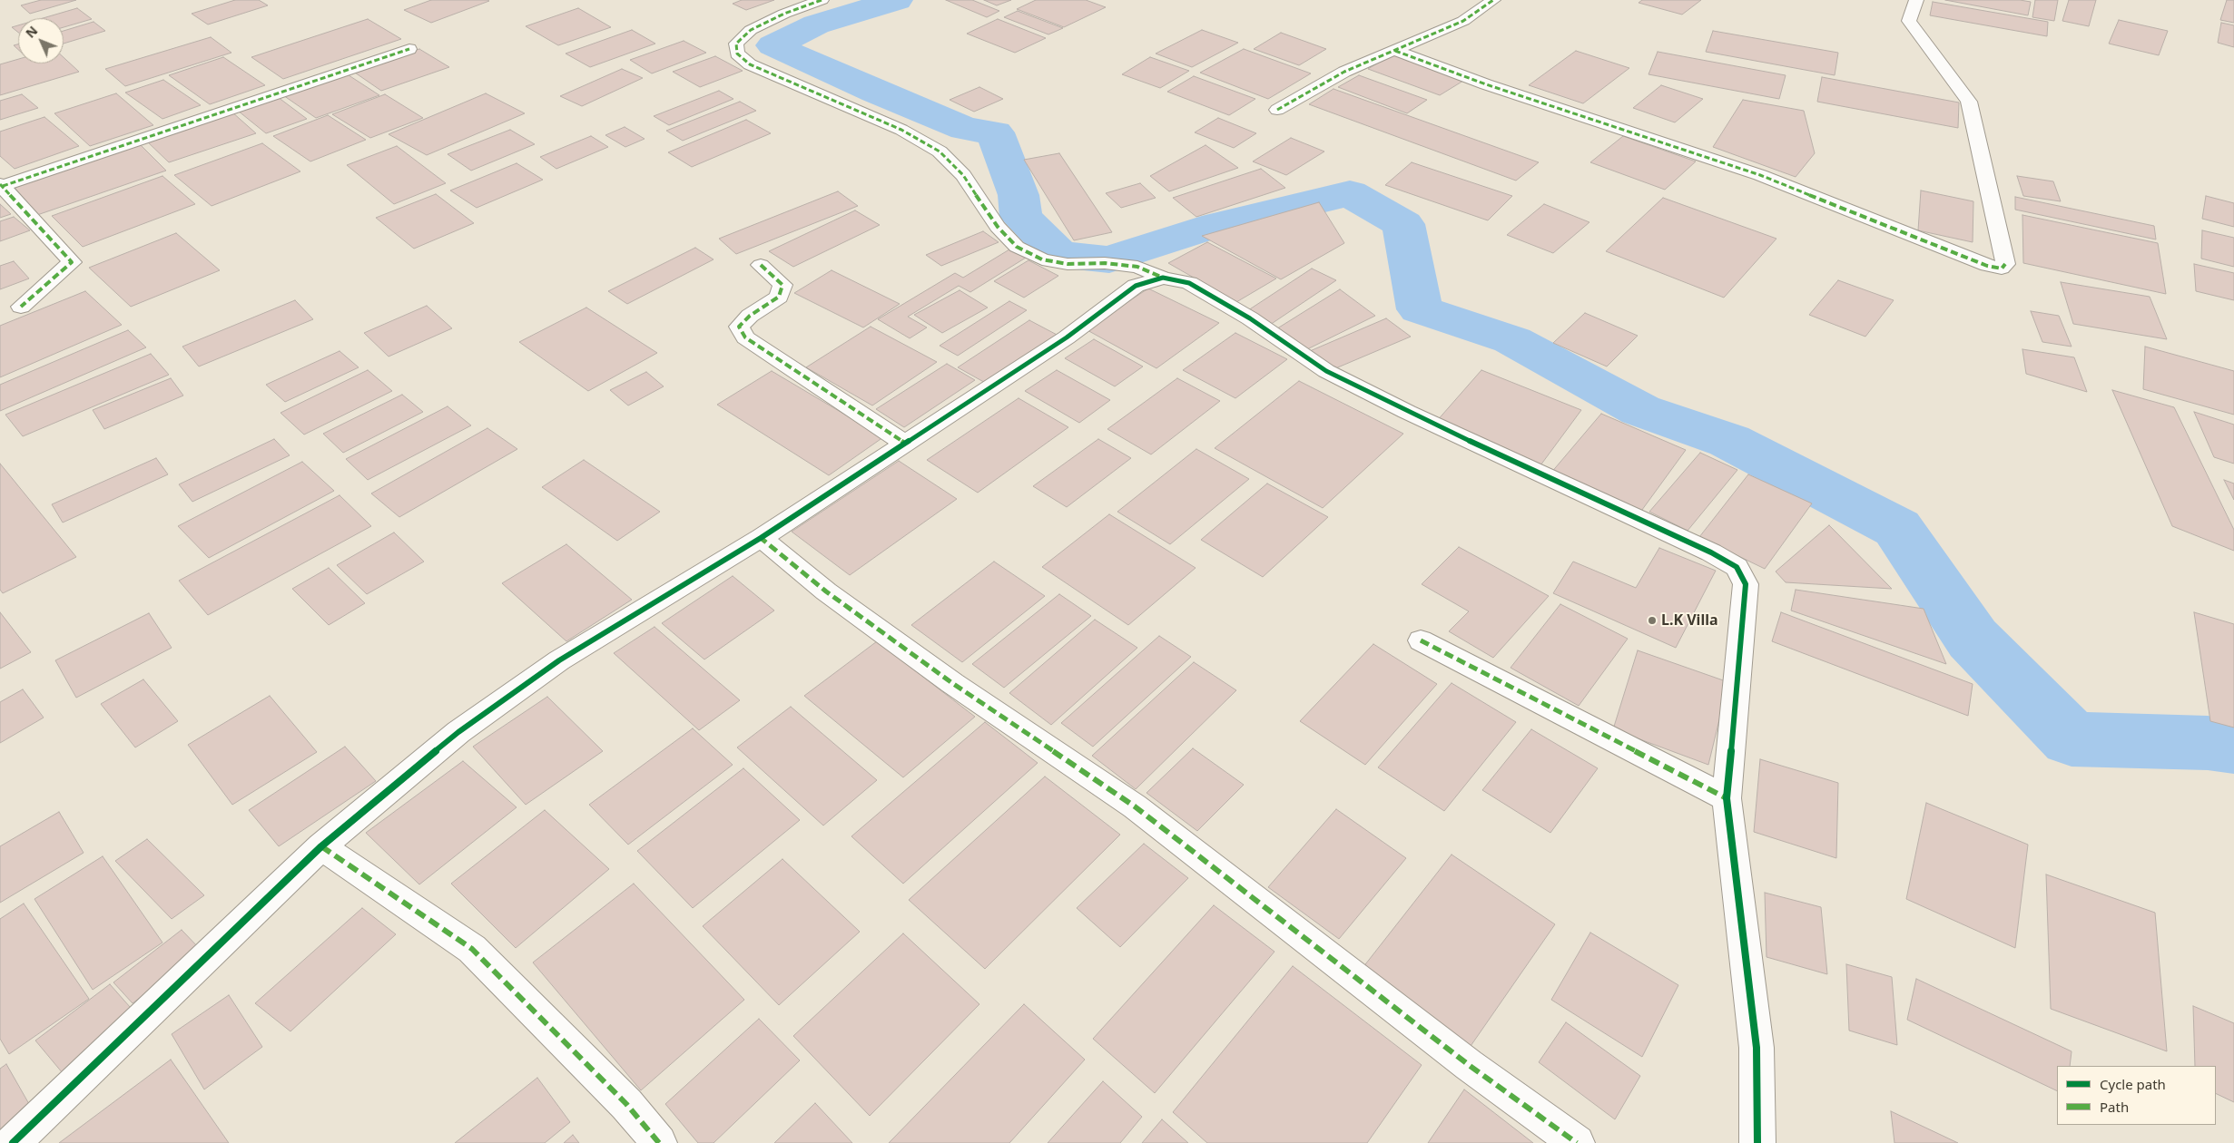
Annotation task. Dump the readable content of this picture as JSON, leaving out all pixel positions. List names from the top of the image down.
{
  "places": ["L.K Villa"],
  "legend": ["Cycle path", "Path"],
  "north": "top left"
}
